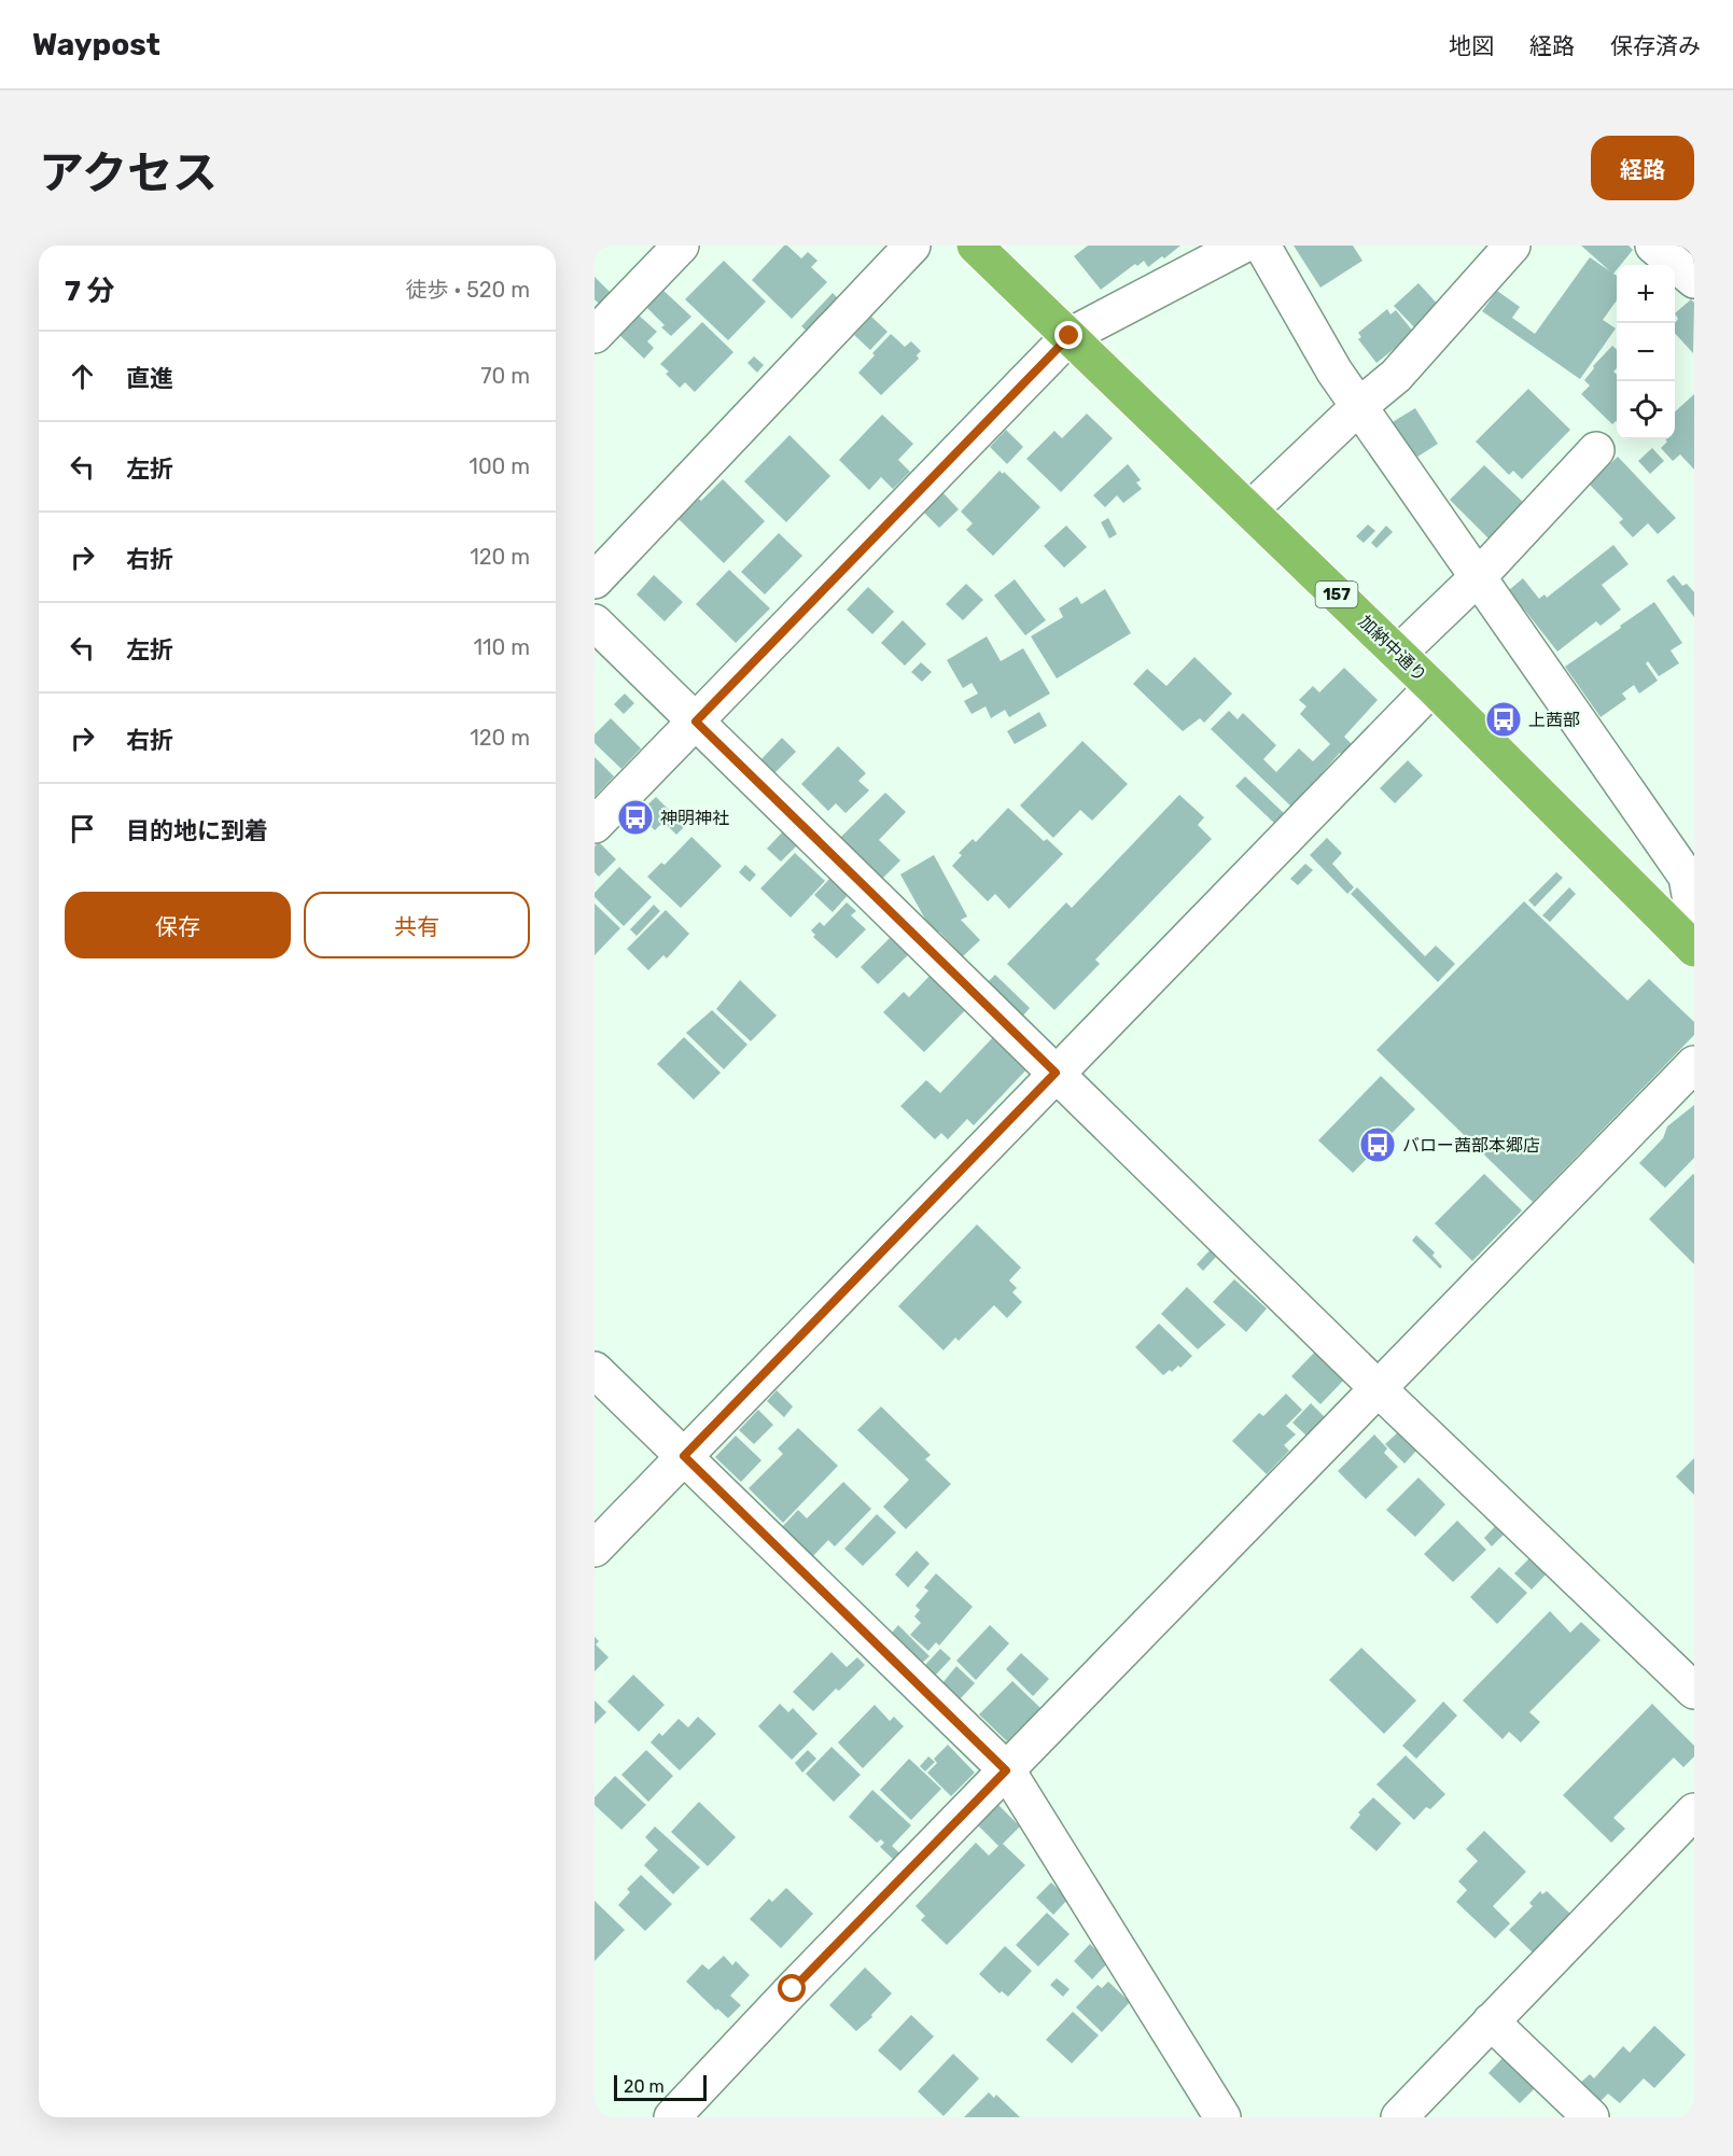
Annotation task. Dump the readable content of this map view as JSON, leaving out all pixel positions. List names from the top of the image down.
{
  "streets": {
    "highway": ["157", "加納中通り"]
  },
  "places": {
    "bus stop": ["上茜部", "神明神社", "バロー茜部本郷店"]
  },
  "scale_bar": "20 m",
  "page": {
    "header": "Waypost",
    "nav": ["地図", "経路", "保存済み"],
    "title": "アクセス",
    "buttons": [
      "経路",
      ["保存", "共有"]
    ],
    "heading": ["7 分", "徒歩 · 520 m"],
    "map_buttons": ["+", "−"],
    "list": [
      ["直進", "70 m"],
      ["左折", "100 m"],
      ["右折", "120 m"],
      ["左折", "110 m"],
      ["右折", "120 m"],
      "目的地に到着"
    ],
    "scale": "20 m"
  }
}
